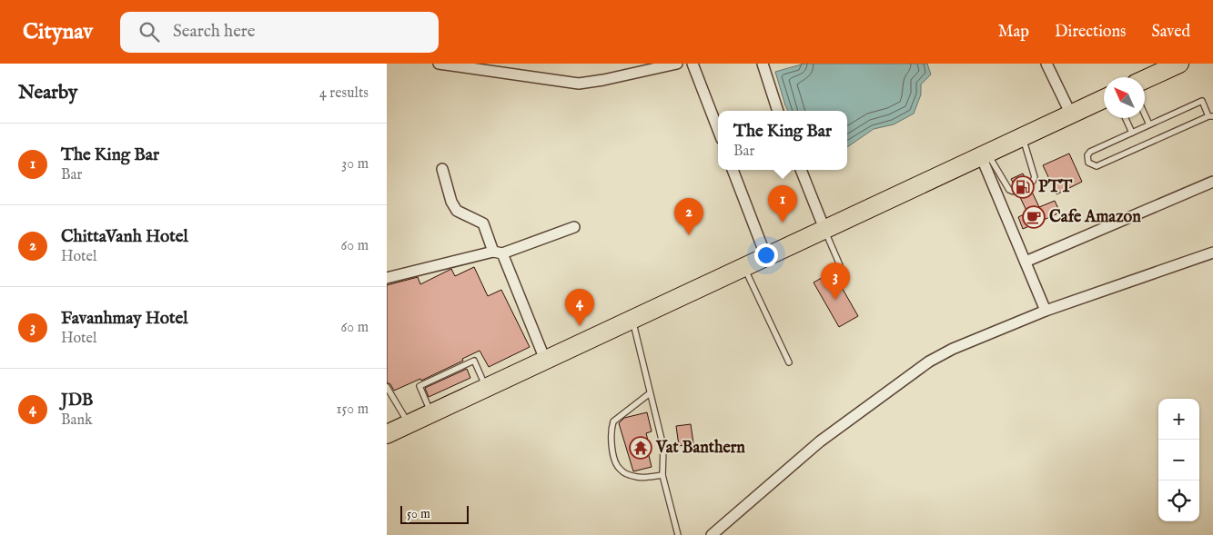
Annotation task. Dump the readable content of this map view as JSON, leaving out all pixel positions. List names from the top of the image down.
{
  "places": {
    "fuel station": ["PTT"],
    "cafe": ["Cafe Amazon"],
    "temple": ["Vat Banthern"]
  },
  "scale_bar": "50 m",
  "north": "top left",
  "page": {
    "header": "Citynav",
    "search": "Search here",
    "nav": ["Map", "Directions", "Saved"],
    "heading": ["Nearby", "4 results"],
    "popup": ["The King Bar", "Bar"],
    "list": [
      {
        "mark": "1",
        "name": "The King Bar",
        "note": "Bar",
        "value": "30 m"
      },
      {
        "mark": "2",
        "name": "ChittaVanh Hotel",
        "note": "Hotel",
        "value": "60 m"
      },
      {
        "mark": "3",
        "name": "Favanhmay Hotel",
        "note": "Hotel",
        "value": "60 m"
      },
      {
        "mark": "4",
        "name": "JDB",
        "note": "Bank",
        "value": "150 m"
      }
    ],
    "pins": [
      "1",
      "2",
      "3",
      "4"
    ],
    "map_buttons": ["+", "−"],
    "scale": "50 m"
  }
}
